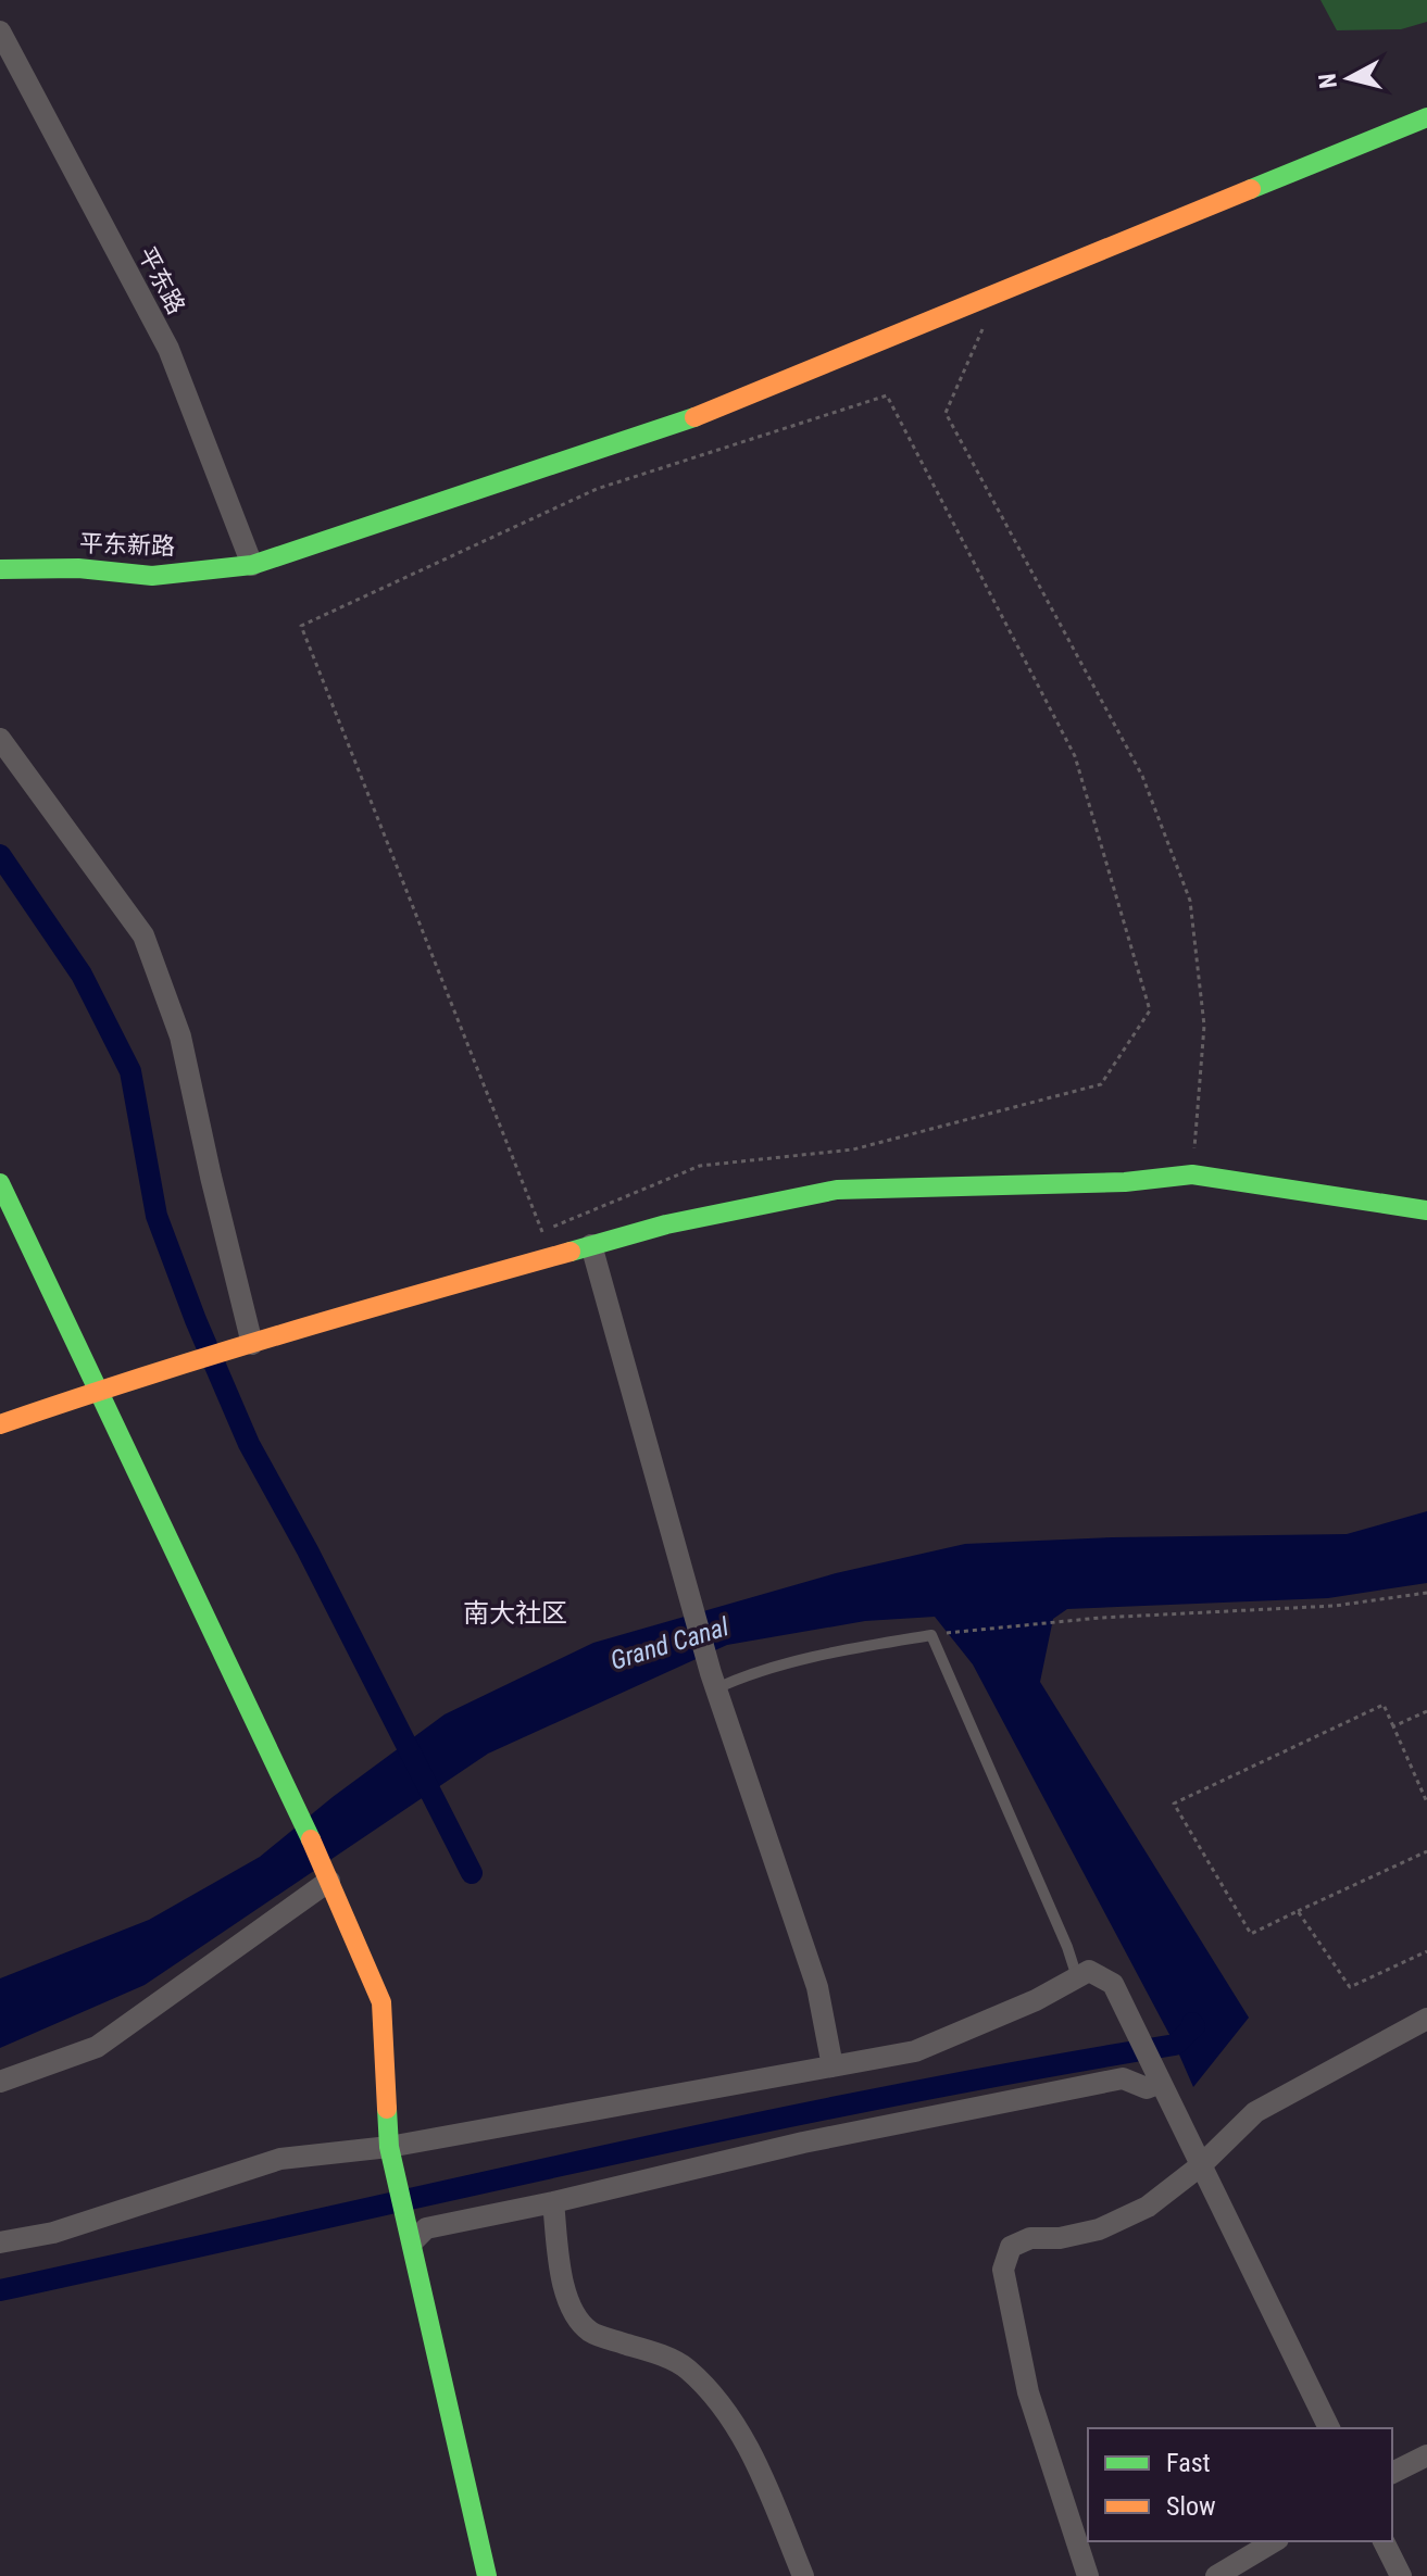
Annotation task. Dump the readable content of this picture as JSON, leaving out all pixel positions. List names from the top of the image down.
{
  "streets": {
    "street": ["平东路", "平东新路"]
  },
  "crossings": [
    ["平东路", "平东新路"]
  ],
  "districts": ["南大社区"],
  "water": ["Grand Canal"],
  "legend": ["Fast", "Slow"],
  "north": "left"
}
